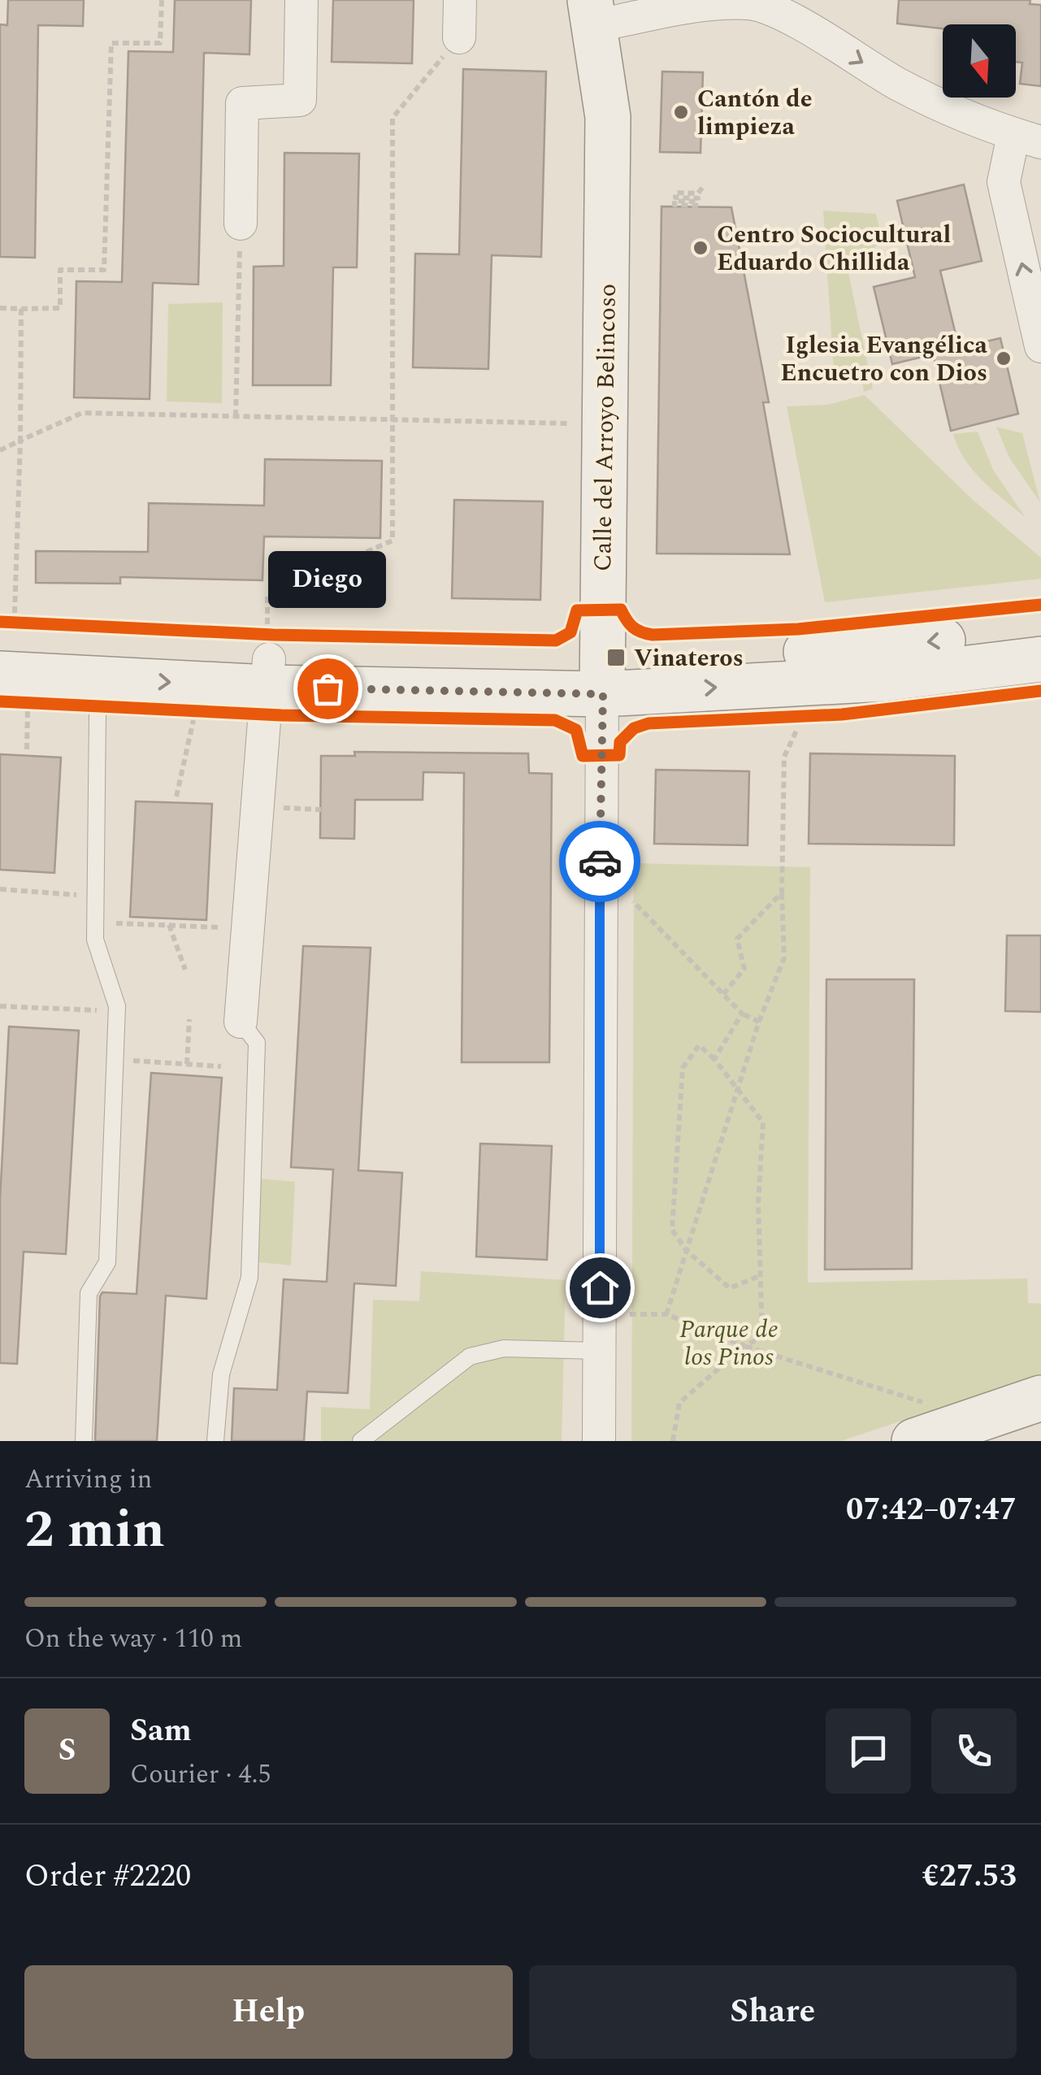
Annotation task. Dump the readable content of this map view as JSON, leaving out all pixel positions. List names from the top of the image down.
{
  "streets": {
    "main road": ["Calle del Arroyo Belincoso"]
  },
  "parks": ["Parque de los Pinos"],
  "places": {
    "other": [
      "Cantón de limpieza",
      "Centro Sociocultural Eduardo Chillida",
      "Iglesia Evangélica Encuetro con Dios",
      "Diego"
    ],
    "transit": ["Vinateros"]
  },
  "north": "bottom",
  "page": {
    "bubble": "Diego",
    "heading": ["2 min", "Arriving in", "07:42–07:47"],
    "panel": [
      "Sam",
      "Courier · 4.5",
      "Order #2220",
      "€27.53"
    ],
    "bar": "On the way · 110 m",
    "round": "S",
    "buttons": ["Help", "Share"]
  }
}
